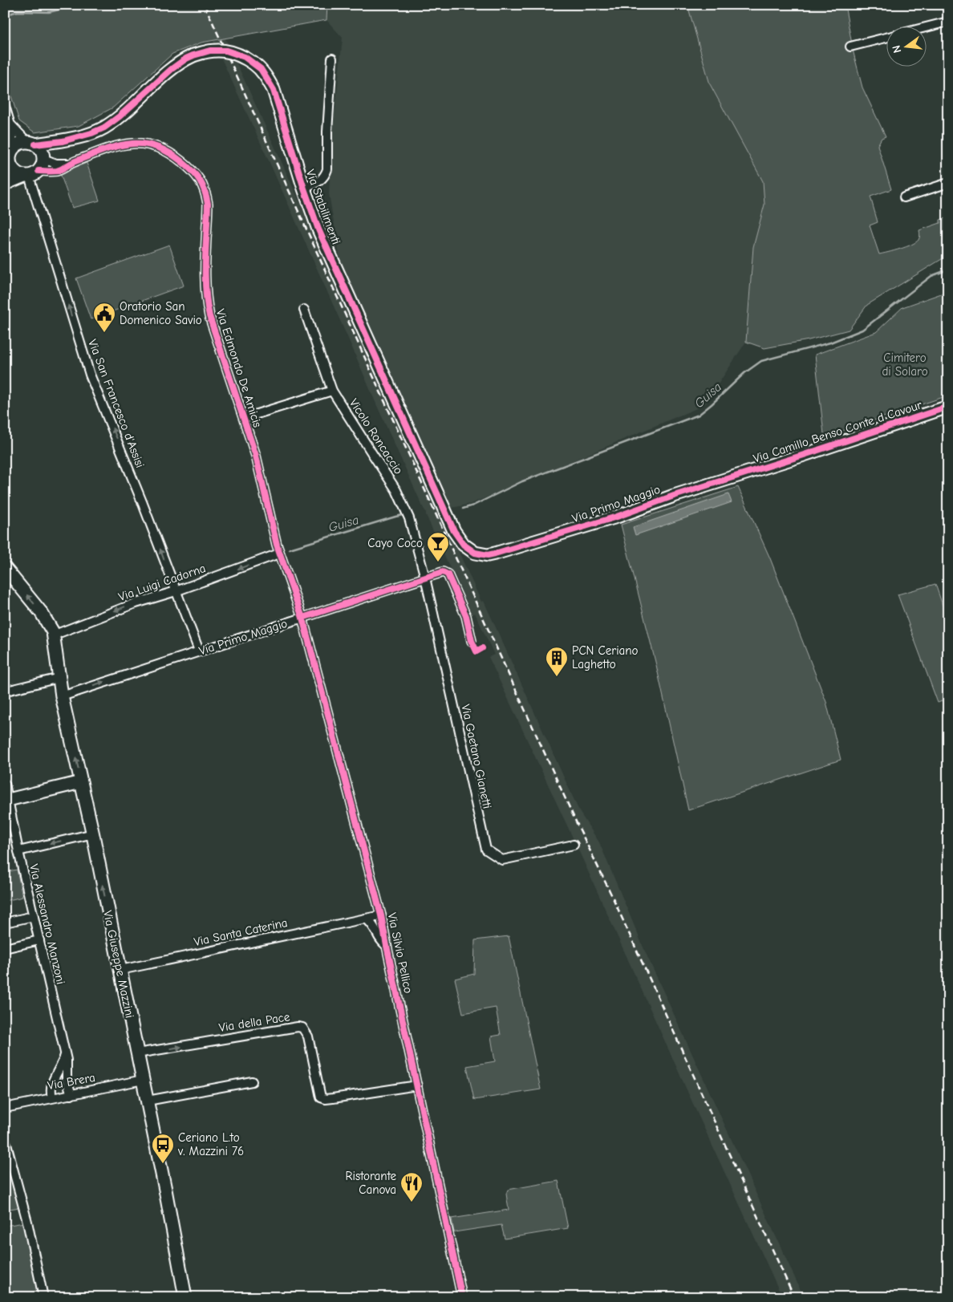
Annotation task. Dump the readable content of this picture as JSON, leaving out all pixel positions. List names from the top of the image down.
{
  "streets": {
    "street": [
      "Via Stabilimenti",
      "Via Edmondo De Amicis",
      "Via San Francesco d'Assisi",
      "Via Camillo Benso Conte d Cavour",
      "Vicolo Roncaccio",
      "Via Primo Maggio",
      "Via Luigi Cadorna",
      "Via Gaetano Gianetti",
      "Via Alessandro Manzoni",
      "Via Santa Caterina",
      "Via Silvio Pellico",
      "Via Giuseppe Mazzini",
      "Via della Pace",
      "Via Brera"
    ]
  },
  "crossings": [
    ["Via Stabilimenti", "Via Edmondo De Amicis"],
    ["Via Stabilimenti", "Via San Francesco d'Assisi"],
    ["Via Stabilimenti", "Via Primo Maggio"],
    ["Via Edmondo De Amicis", "Via San Francesco d'Assisi"],
    ["Via Edmondo De Amicis", "Via Primo Maggio"],
    ["Via Edmondo De Amicis", "Via Luigi Cadorna"],
    ["Via Edmondo De Amicis", "Via Silvio Pellico"],
    ["Via San Francesco d'Assisi", "Via Primo Maggio"],
    ["Via San Francesco d'Assisi", "Via Luigi Cadorna"],
    ["Via Camillo Benso Conte d Cavour", "Via Primo Maggio"],
    ["Vicolo Roncaccio", "Via Primo Maggio"],
    ["Vicolo Roncaccio", "Via Gaetano Gianetti"],
    ["Via Primo Maggio", "Via Gaetano Gianetti"],
    ["Via Primo Maggio", "Via Silvio Pellico"],
    ["Via Primo Maggio", "Via Giuseppe Mazzini"],
    ["Via Luigi Cadorna", "Via Giuseppe Mazzini"],
    ["Via Alessandro Manzoni", "Via Brera"],
    ["Via Santa Caterina", "Via Silvio Pellico"],
    ["Via Santa Caterina", "Via Giuseppe Mazzini"],
    ["Via Silvio Pellico", "Via della Pace"],
    ["Via Giuseppe Mazzini", "Via della Pace"],
    ["Via Giuseppe Mazzini", "Via Brera"]
  ],
  "one_way": ["Via San Francesco d'Assisi", "Via Luigi Cadorna"],
  "water": ["Guisa"],
  "parks": ["Cimitero di Solaro"],
  "places": {
    "public building": ["Oratorio San Domenico Savio"],
    "bar": ["Cayo Coco"],
    "building": ["PCN Ceriano Laghetto"],
    "bus stop": ["Ceriano L.to v. Mazzini 76"],
    "restaurant": ["Ristorante Canova"]
  },
  "north": "left"
}
